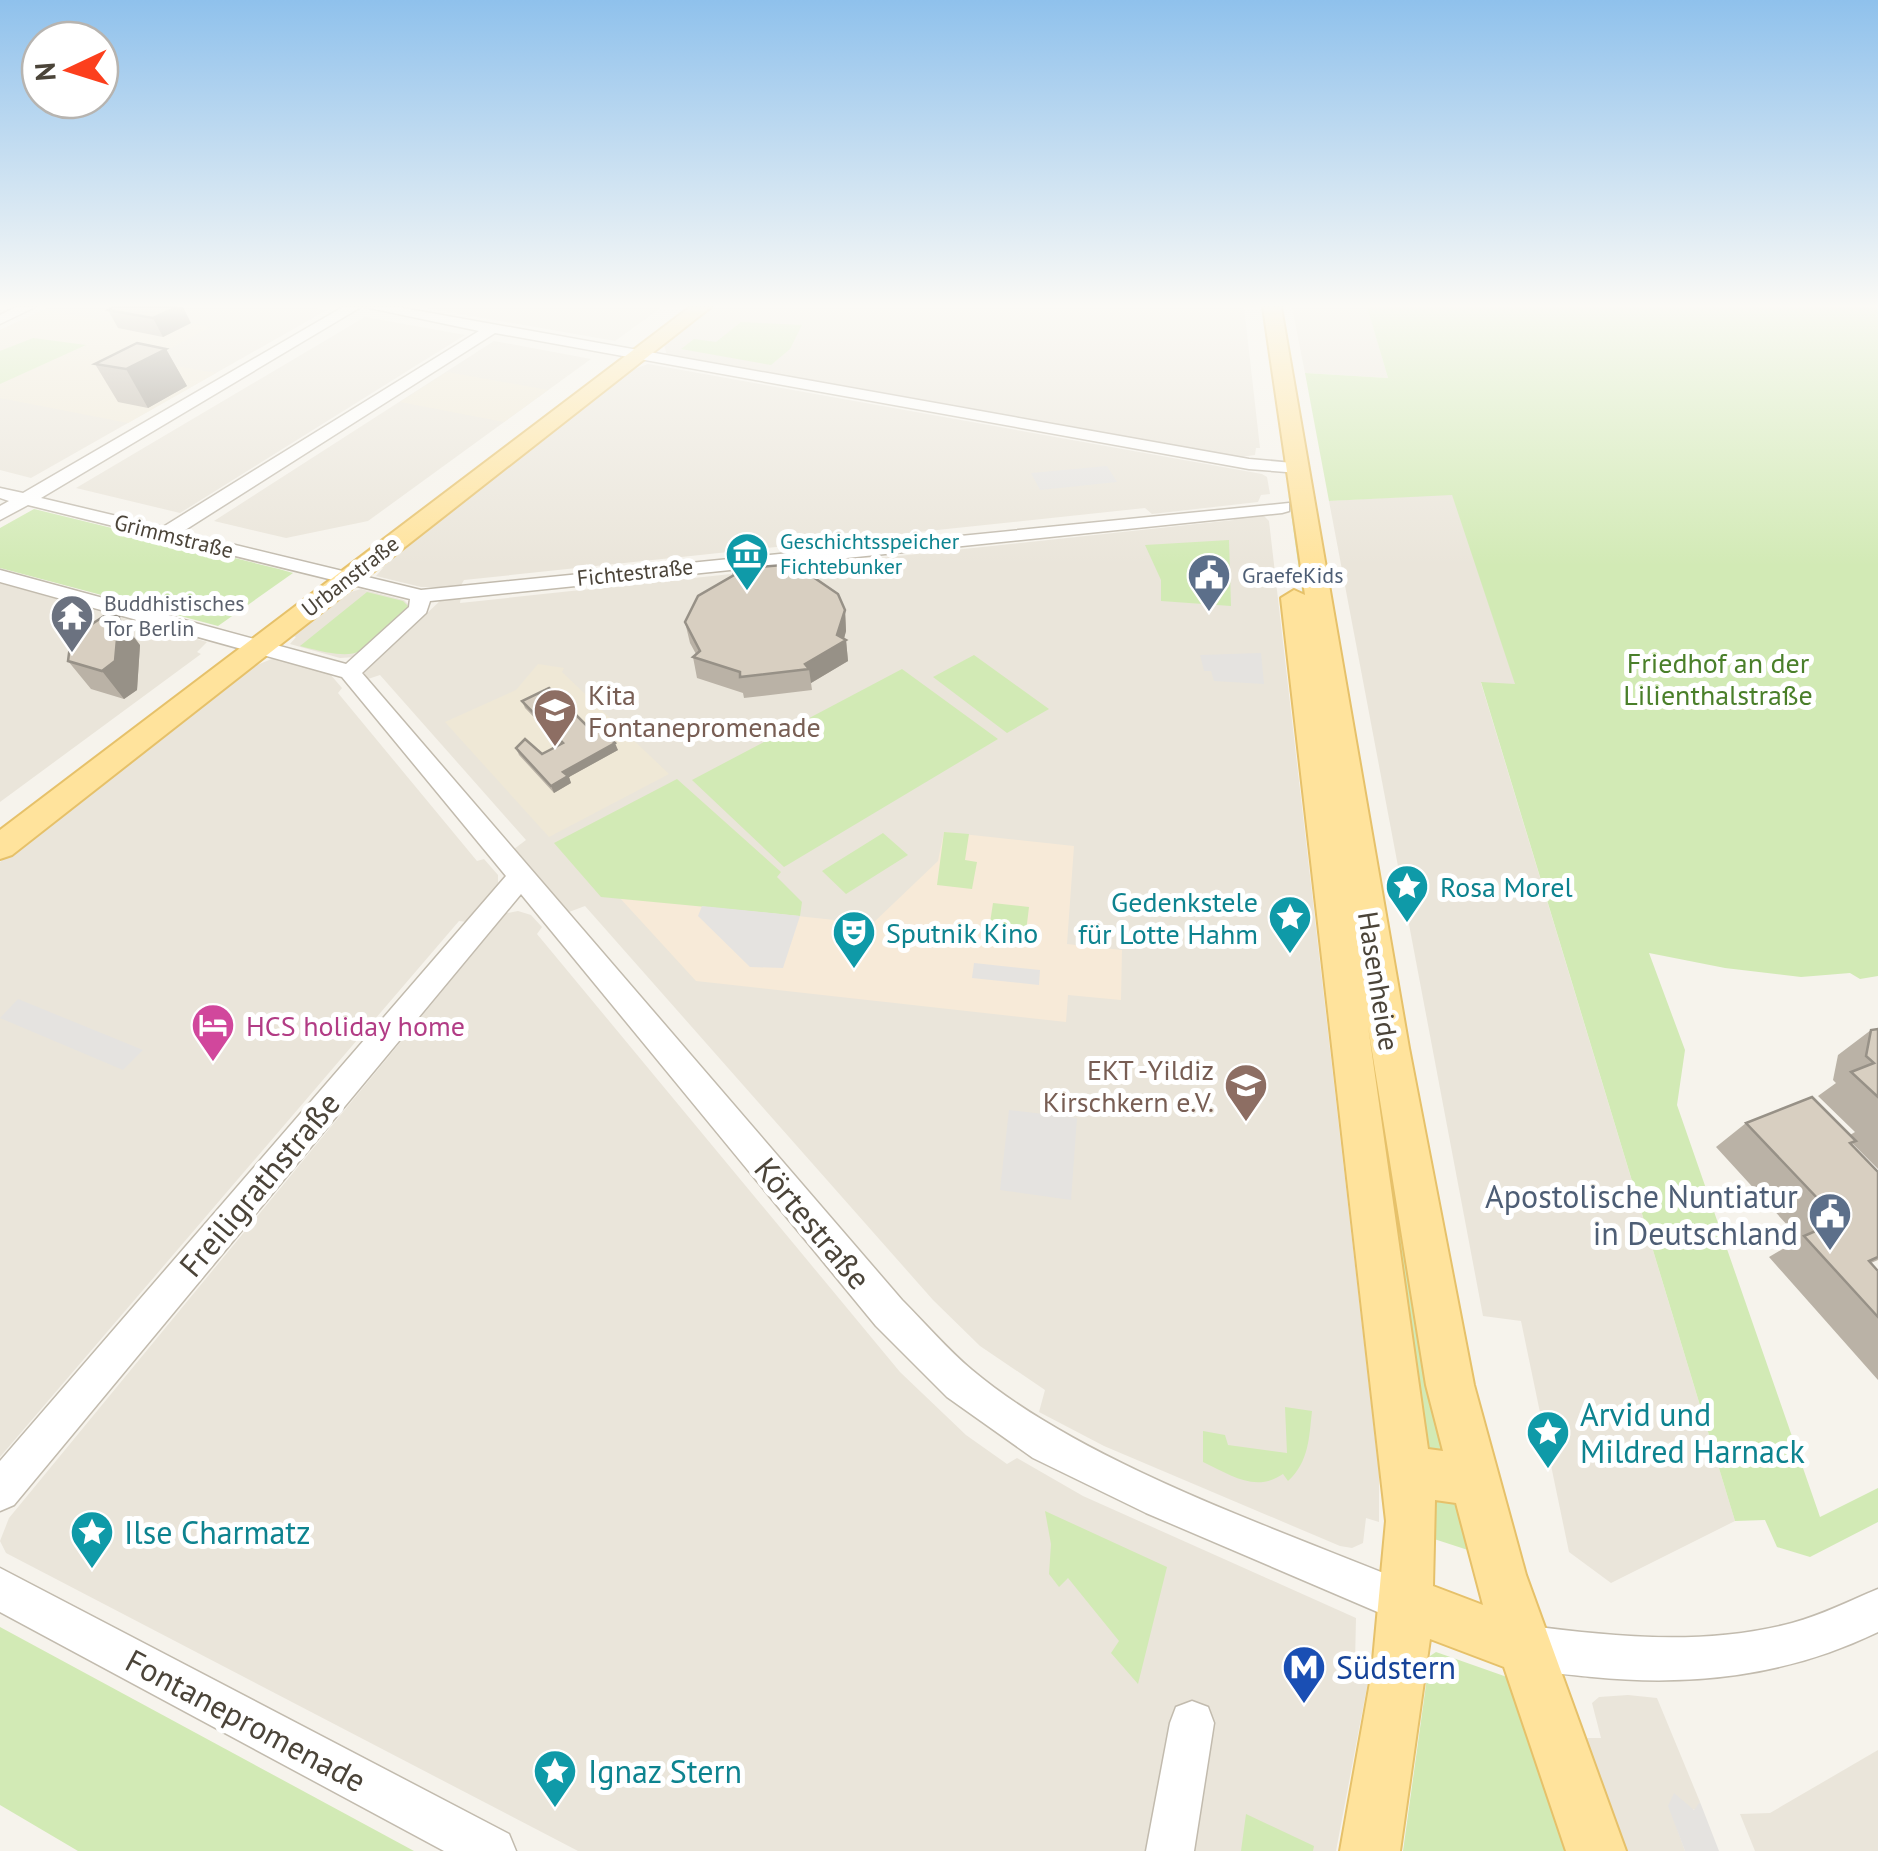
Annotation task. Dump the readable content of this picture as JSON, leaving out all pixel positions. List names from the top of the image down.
{
  "streets": {
    "main road": ["Urbanstraße", "Hasenheide"],
    "street": [
      "Grimmstraße",
      "Fichtestraße",
      "Freiligrathstraße",
      "Körtestraße",
      "Fontanepromenade"
    ]
  },
  "crossings": [
    ["Grimmstraße", "Fichtestraße"],
    ["Grimmstraße", "Urbanstraße"],
    ["Fichtestraße", "Urbanstraße"],
    ["Fichtestraße", "Hasenheide"],
    ["Hasenheide", "Körtestraße"],
    ["Freiligrathstraße", "Körtestraße"]
  ],
  "parks": ["Friedhof an der Lilienthalstraße"],
  "places": {
    "museum": ["Geschichtsspeicher Fichtebunker"],
    "public building": ["GraefeKids", "Apostolische Nuntiatur in Deutschland"],
    "temple": ["Buddhistisches Tor Berlin"],
    "school or university": ["Kita Fontanepromenade", "EKT -Yildiz Kirschkern e.V."],
    "place": [
      "Rosa Morel",
      "Gedenkstele für Lotte Hahm",
      "Arvid und Mildred Harnack",
      "Ilse Charmatz",
      "Ignaz Stern"
    ],
    "theatre": ["Sputnik Kino"],
    "hotel": ["HCS holiday home"],
    "metro station": ["Südstern"]
  },
  "north": "left"
}
